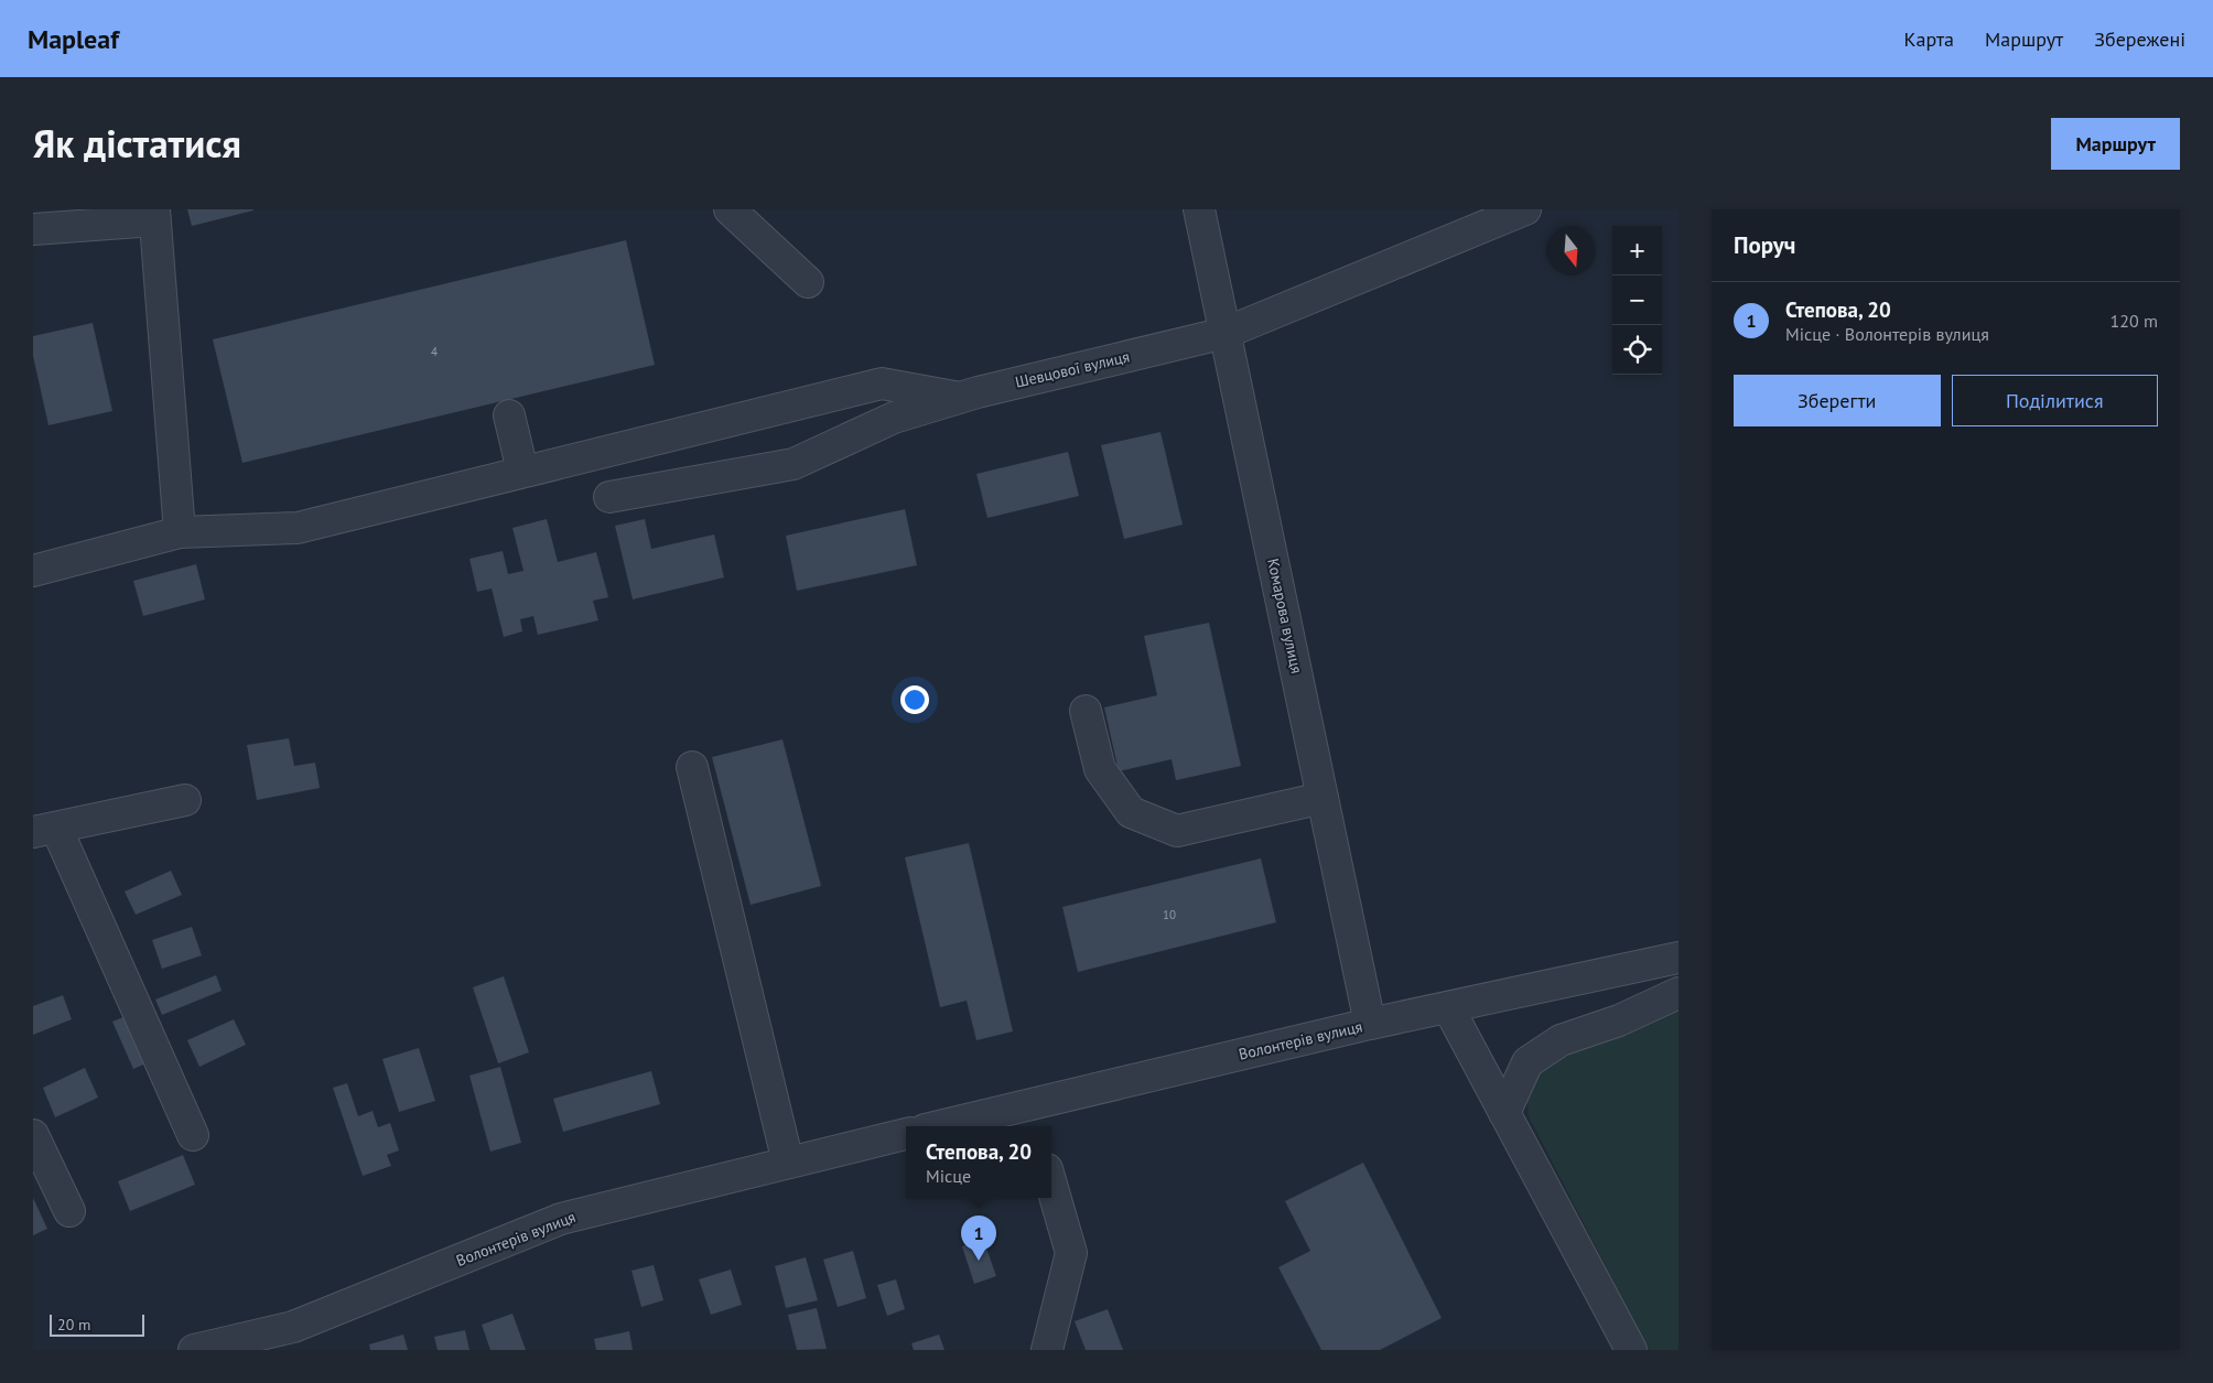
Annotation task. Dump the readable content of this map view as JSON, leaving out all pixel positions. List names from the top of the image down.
{
  "streets": {
    "street": ["Шевцової вулиця", "Комарова вулиця", "Волонтерів вулиця"]
  },
  "crossings": [
    ["Шевцової вулиця", "Комарова вулиця"],
    ["Комарова вулиця", "Волонтерів вулиця"]
  ],
  "house_numbers": ["4", "10"],
  "scale_bar": "20 m",
  "north": "bottom",
  "page": {
    "header": "Mapleaf",
    "nav": ["Карта", "Маршрут", "Збережені"],
    "title": "Як дістатися",
    "buttons": [
      "Маршрут",
      ["Зберегти", "Поділитися"]
    ],
    "heading": "Поруч",
    "map_buttons": ["+", "−"],
    "list": [
      {
        "mark": "1",
        "name": "Степова, 20",
        "note": "Місце · Волонтерів вулиця",
        "value": "120 m"
      }
    ],
    "popup": ["Степова, 20", "Місце"],
    "pins": "1",
    "scale": "20 m"
  }
}
